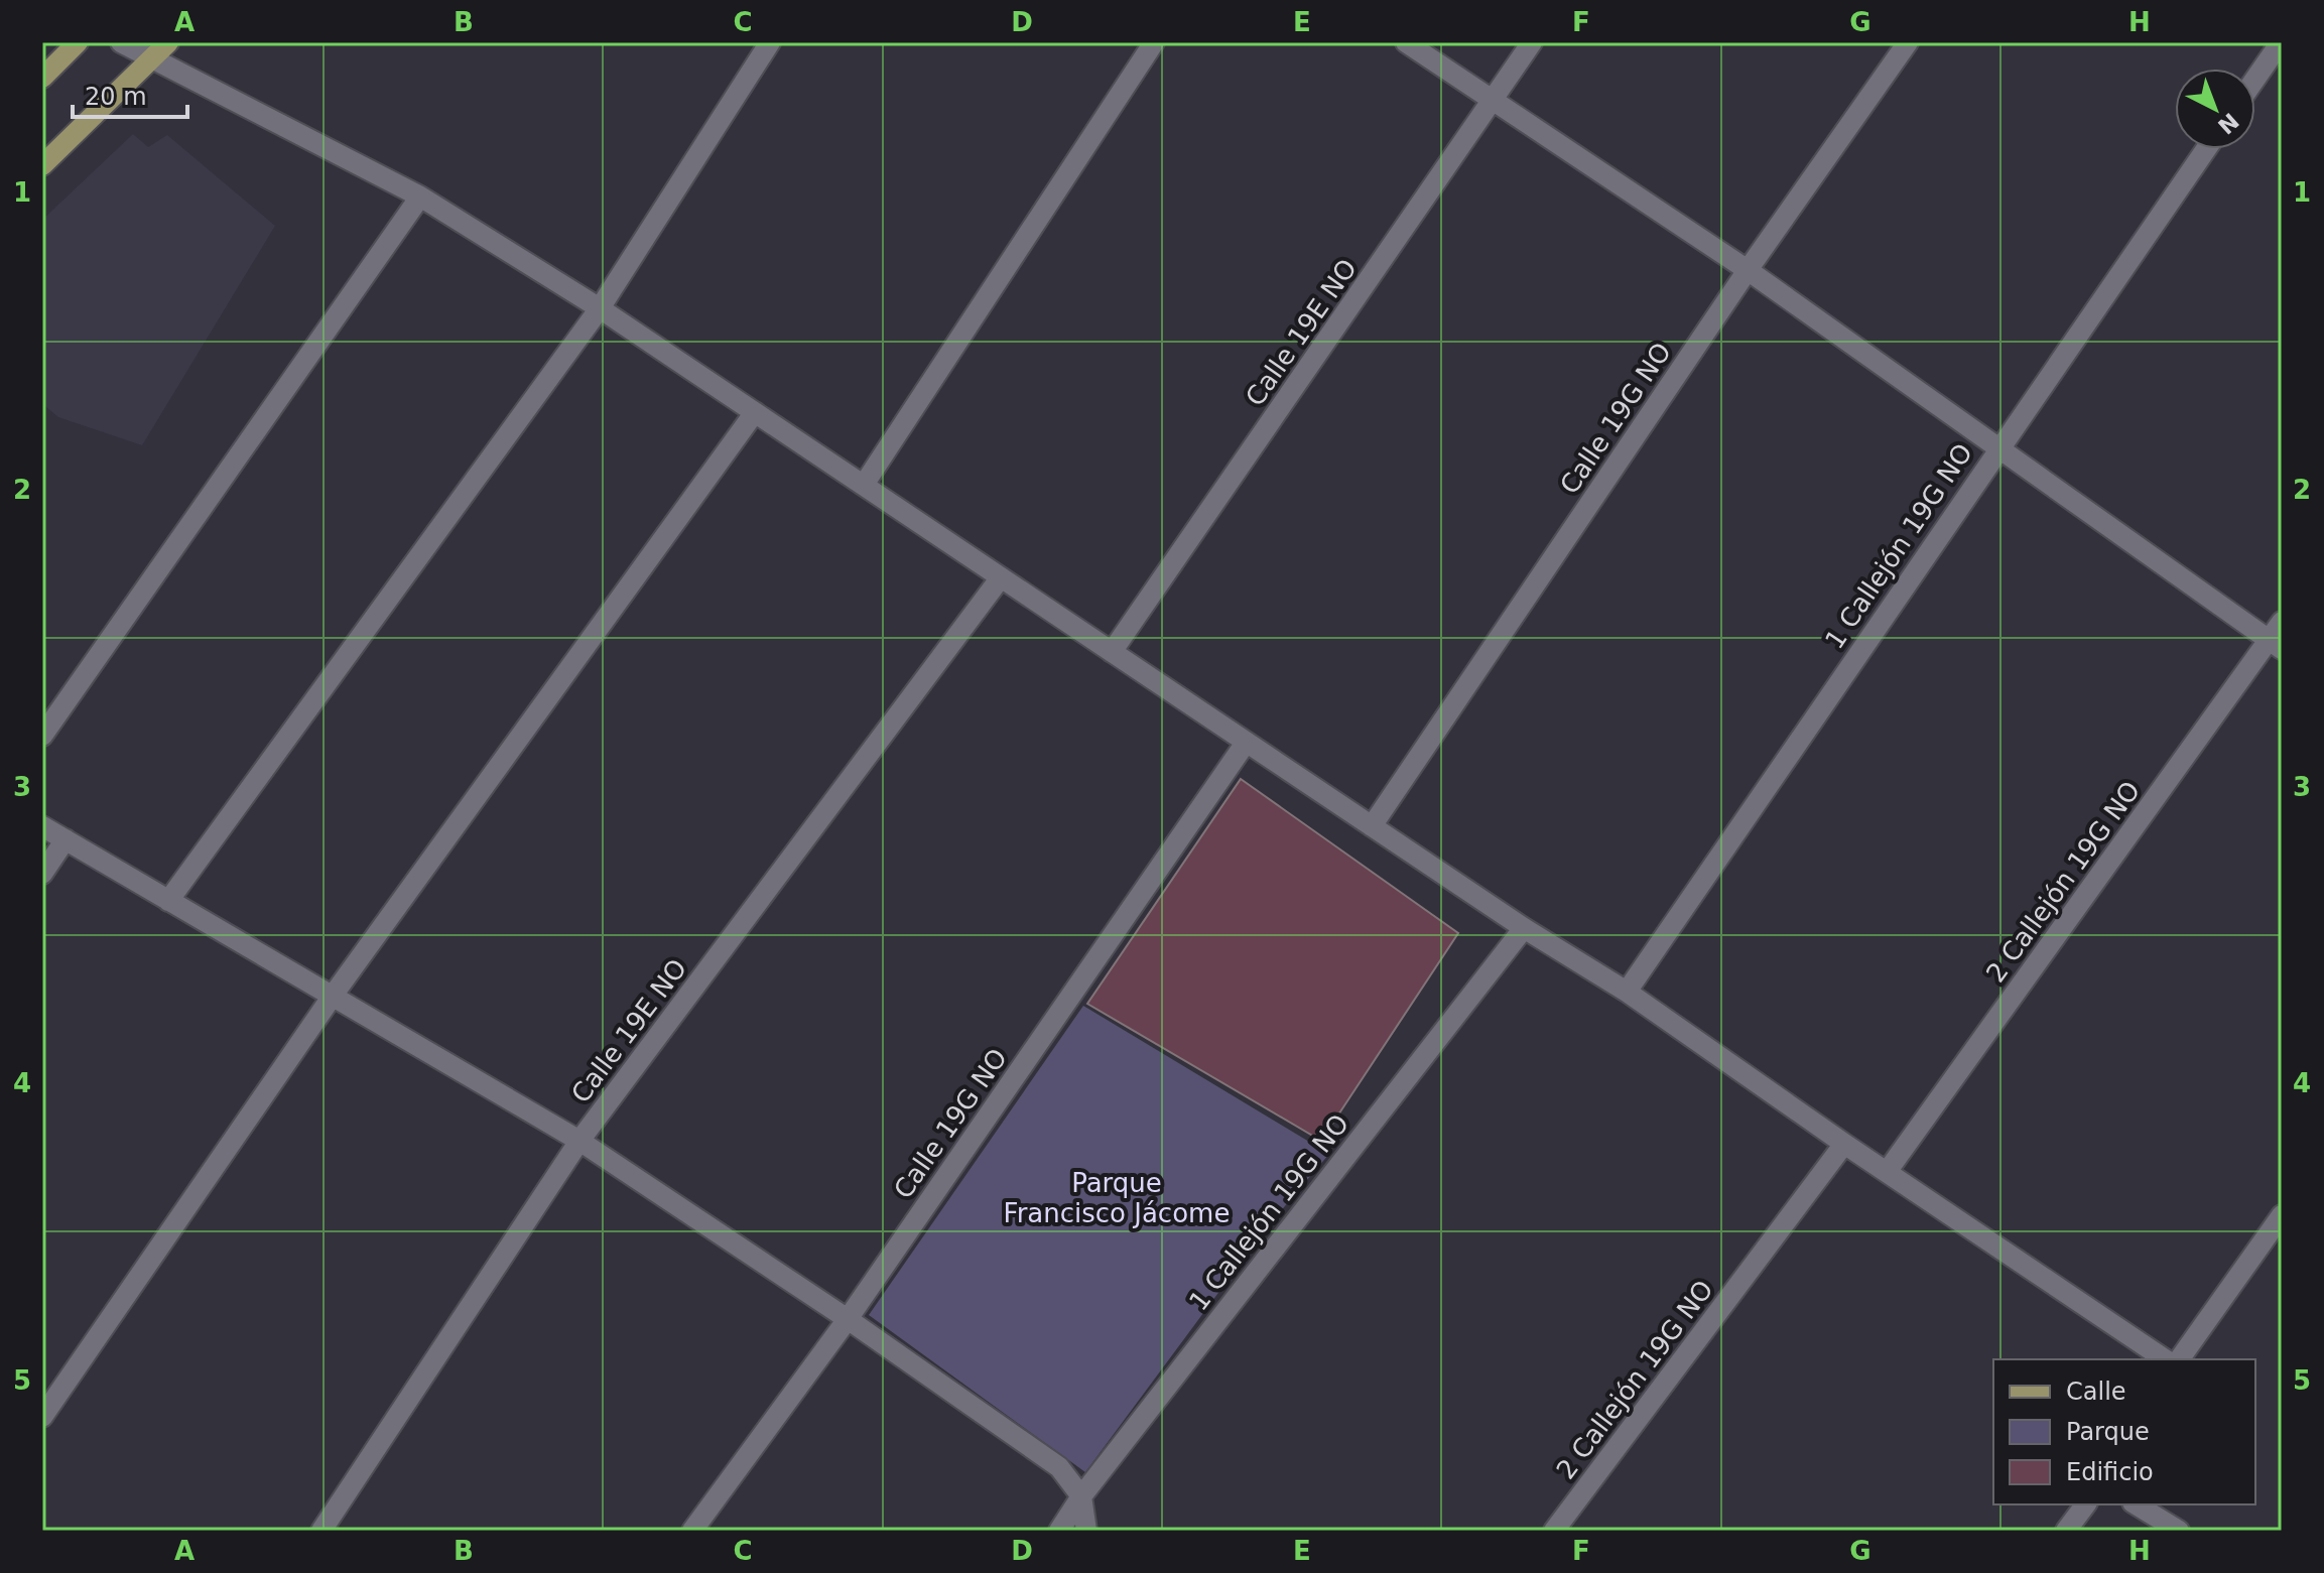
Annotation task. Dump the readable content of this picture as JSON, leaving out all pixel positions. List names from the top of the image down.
{
  "streets": {
    "street": [
      "Calle 19E NO",
      "Calle 19G NO",
      "1 Callejón 19G NO",
      "2 Callejón 19G NO"
    ]
  },
  "parks": ["Parque Francisco Jácome"],
  "legend": ["Calle", "Parque", "Edificio"],
  "scale_bar": "20 m",
  "north": "bottom right",
  "grid": {
    "columns": [
      "A",
      "B",
      "C",
      "D",
      "E",
      "F",
      "G",
      "H"
    ],
    "rows": [
      "1",
      "2",
      "3",
      "4",
      "5"
    ]
  }
}
